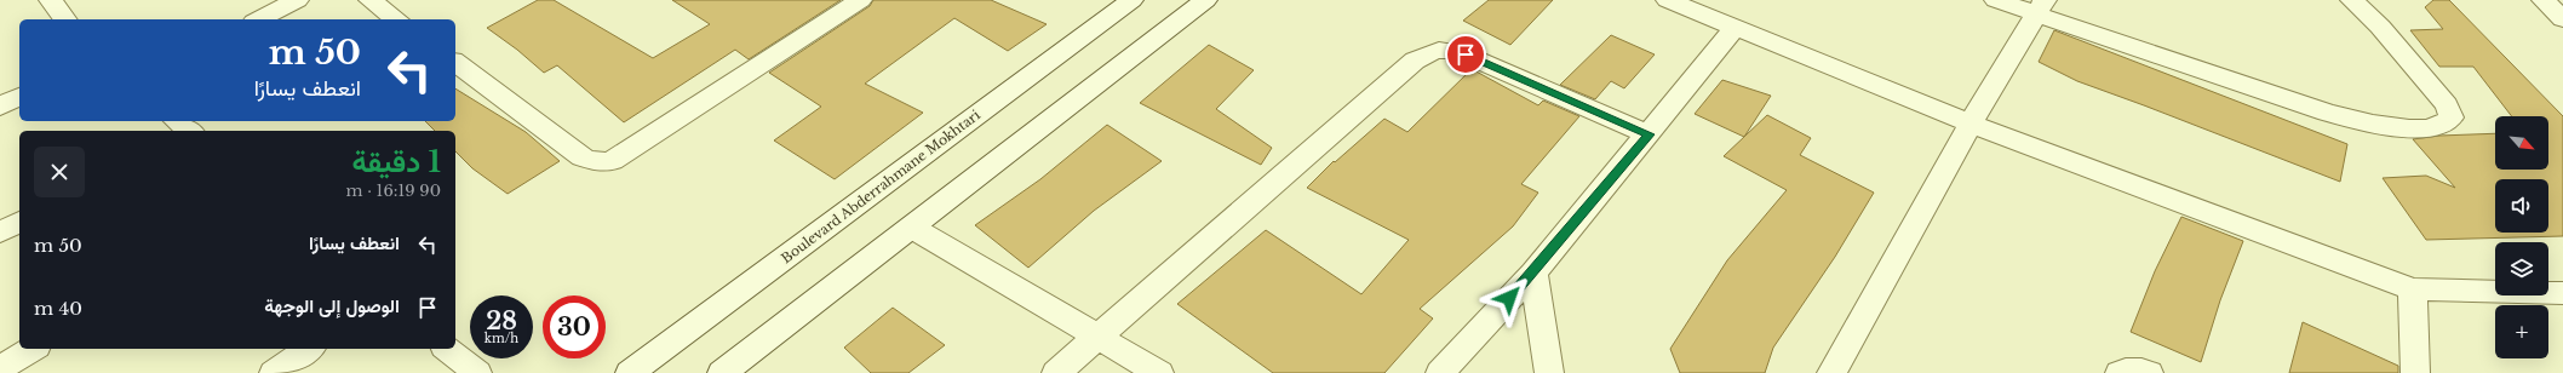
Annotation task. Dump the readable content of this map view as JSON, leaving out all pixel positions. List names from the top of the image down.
{
  "streets": {
    "street": ["Boulevard Abderrahmane Mokhtari"]
  },
  "north": "bottom right",
  "page": {
    "turn": ["50 m", "انعطف يسارًا"],
    "map_buttons": "+",
    "heading": ["1 دقيقة", "90 m · 16:19"],
    "list": [
      {
        "name": "انعطف يسارًا",
        "value": "50 m"
      },
      {
        "name": "الوصول إلى الوجهة",
        "value": "40 m"
      }
    ],
    "speed": "28 km/h",
    "limit": "30"
  }
}
